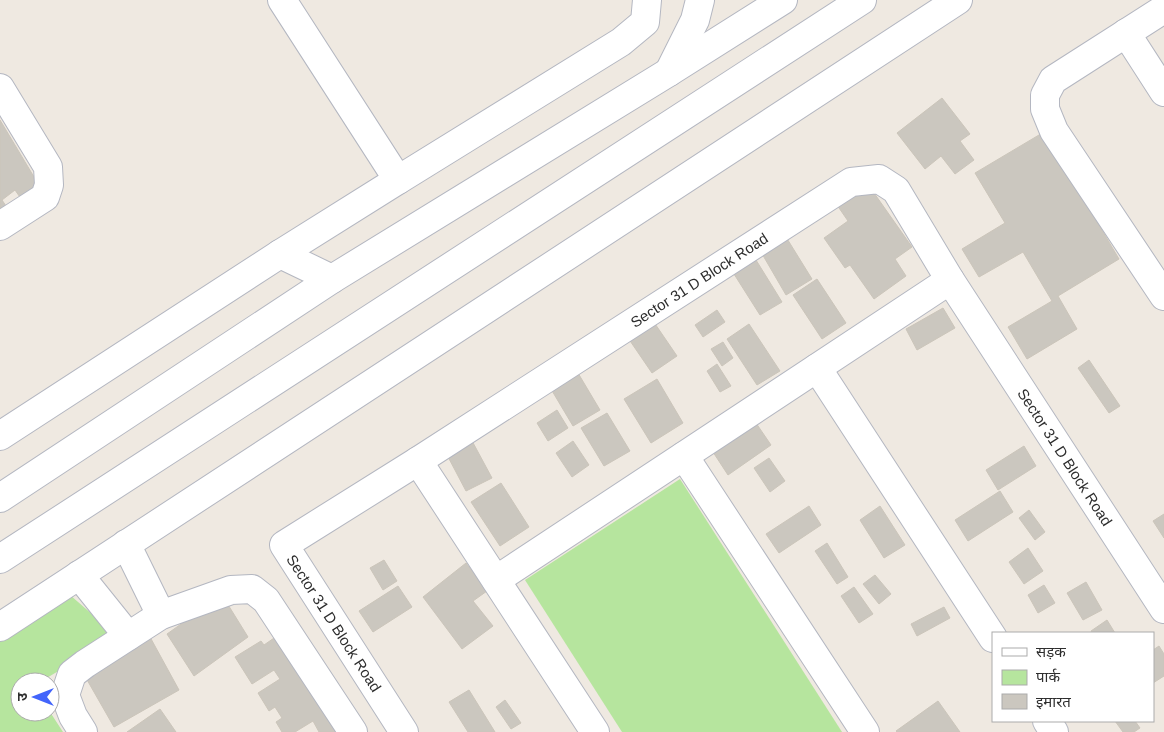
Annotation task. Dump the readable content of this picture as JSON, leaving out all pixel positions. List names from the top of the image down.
{
  "streets": {
    "street": ["Sector 31 D Block Road"]
  },
  "legend": ["सड़क", "पार्क", "इमारत"],
  "north": "left"
}
